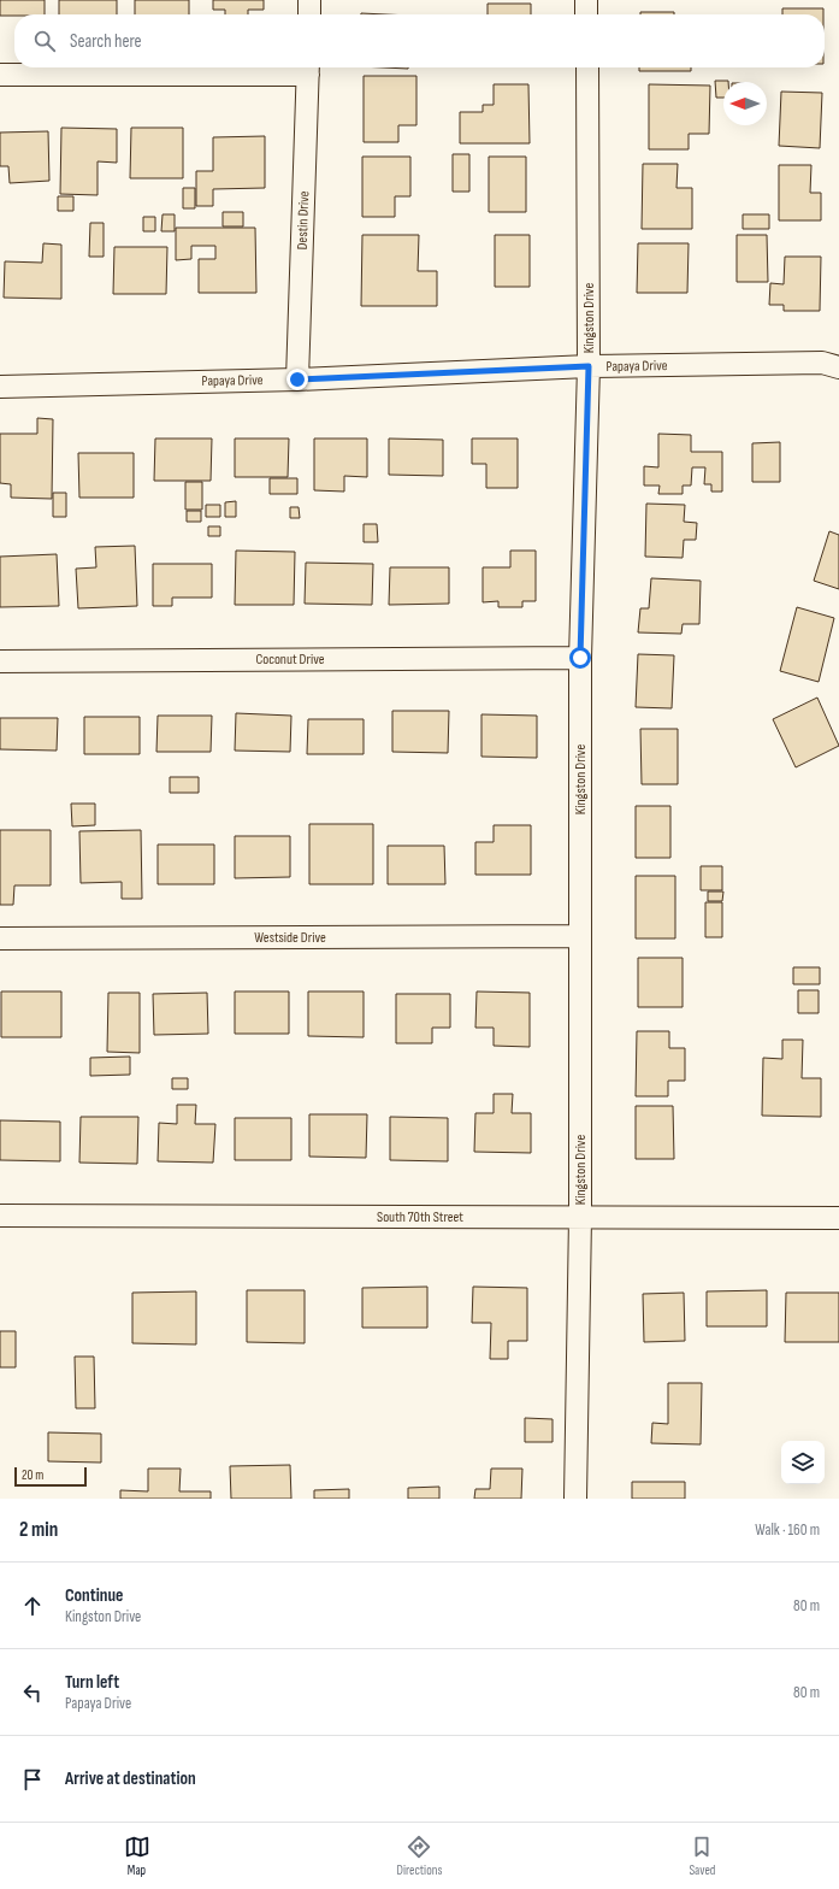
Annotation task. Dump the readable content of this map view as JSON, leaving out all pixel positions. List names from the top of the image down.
{
  "streets": {
    "street": [
      "Destin Drive",
      "Kingston Drive",
      "Papaya Drive",
      "Coconut Drive",
      "Westside Drive",
      "South 70th Street"
    ]
  },
  "crossings": [
    ["Destin Drive", "Papaya Drive"],
    ["Kingston Drive", "Papaya Drive"],
    ["Kingston Drive", "Coconut Drive"],
    ["Kingston Drive", "Westside Drive"],
    ["Kingston Drive", "South 70th Street"]
  ],
  "scale_bar": "20 m",
  "north": "left",
  "page": {
    "search": "Search here",
    "scale": "20 m",
    "heading": ["2 min", "Walk · 160 m"],
    "list": [
      ["Continue", "Kingston Drive", "80 m"],
      ["Turn left", "Papaya Drive", "80 m"],
      "Arrive at destination"
    ],
    "nav": ["Map", "Directions", "Saved"]
  }
}
